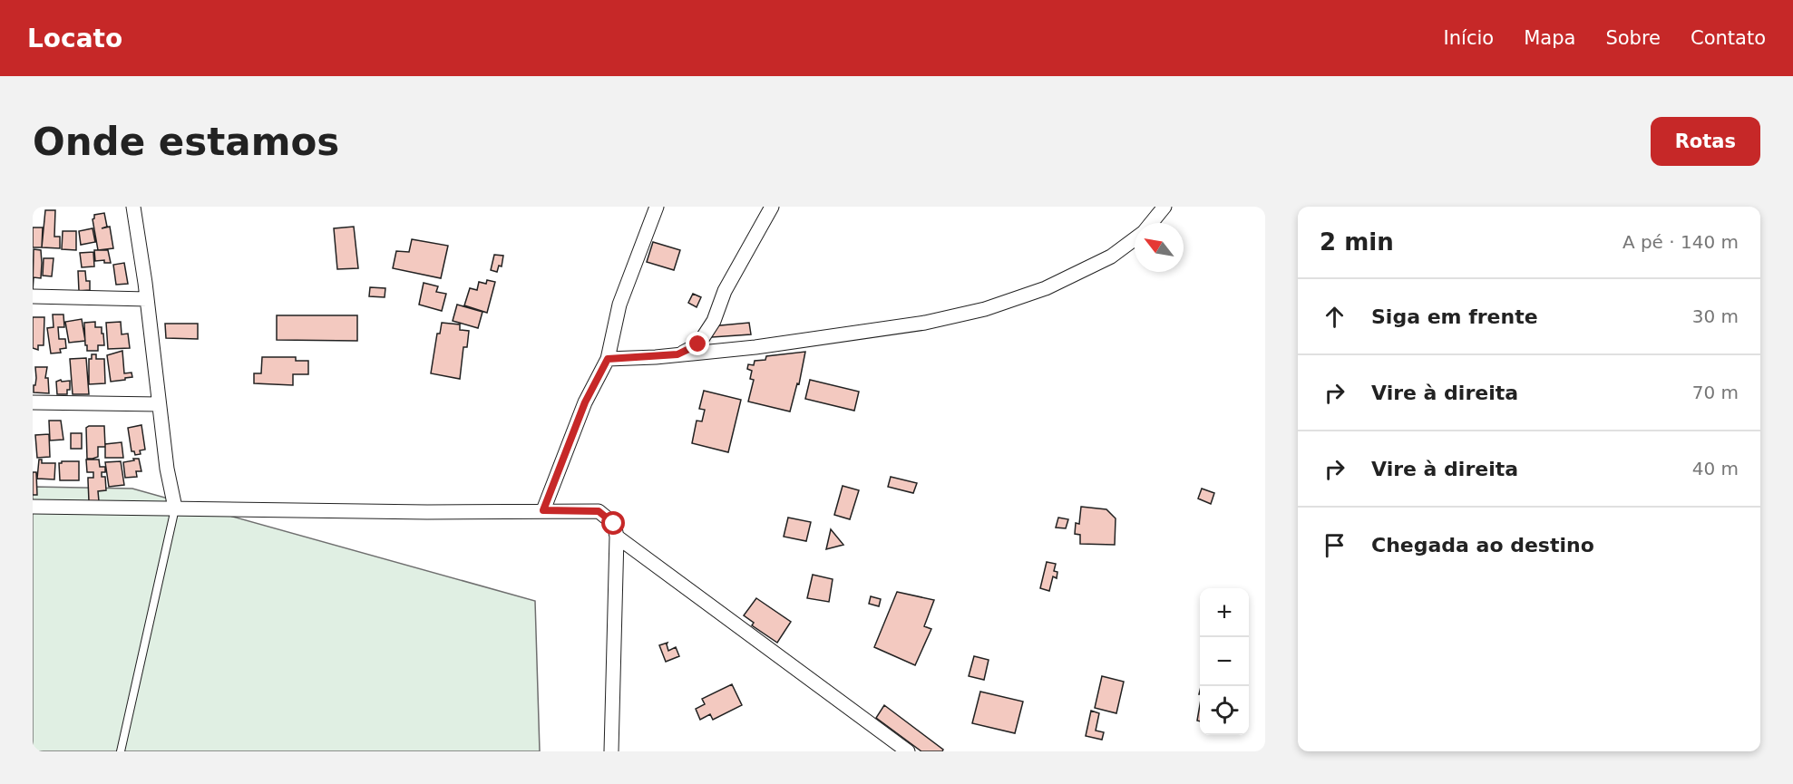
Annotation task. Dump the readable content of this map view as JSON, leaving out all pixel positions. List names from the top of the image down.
{
  "north": "top left",
  "page": {
    "header": "Locato",
    "nav": [
      "Início",
      "Mapa",
      "Sobre",
      "Contato"
    ],
    "buttons": "Rotas",
    "title": "Onde estamos",
    "heading": ["2 min", "A pé · 140 m"],
    "list": [
      ["Siga em frente", "30 m"],
      ["Vire à direita", "70 m"],
      ["Vire à direita", "40 m"],
      "Chegada ao destino"
    ],
    "map_buttons": ["+", "−"]
  }
}
